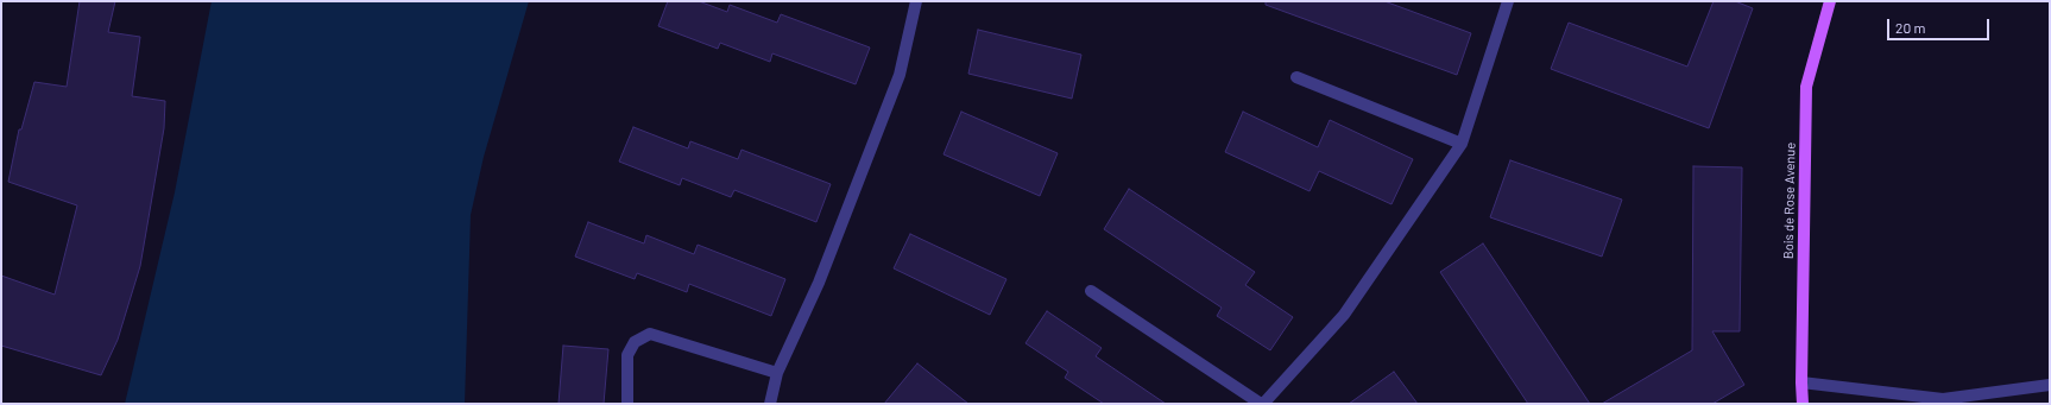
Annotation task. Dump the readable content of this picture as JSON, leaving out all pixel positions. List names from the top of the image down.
{
  "streets": {
    "main road": ["Bois de Rose Avenue"]
  },
  "scale_bar": "20 m"
}
